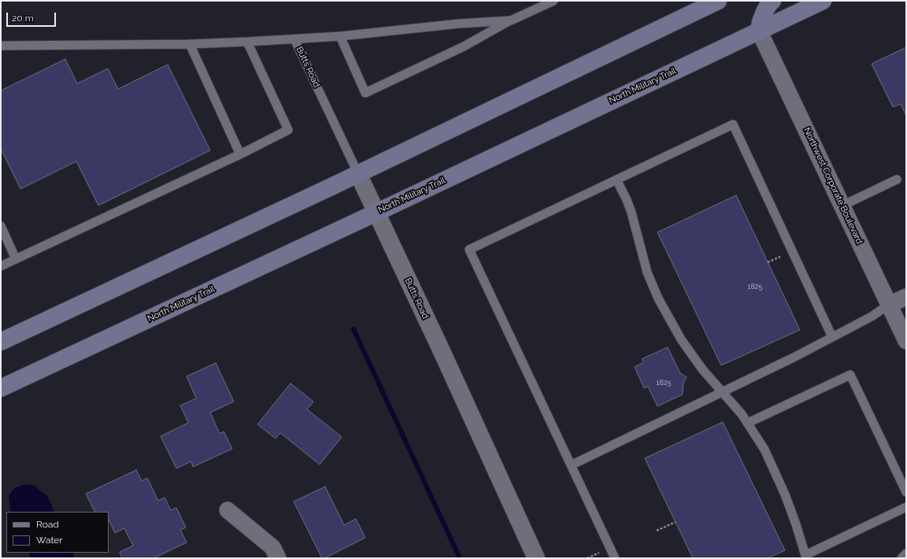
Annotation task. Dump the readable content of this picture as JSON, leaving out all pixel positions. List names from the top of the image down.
{
  "streets": {
    "main road": ["North Military Trail"],
    "street": ["Butts Road", "Northwest Corporate Boulevard"]
  },
  "crossings": [
    ["Butts Road", "North Military Trail"],
    ["North Military Trail", "Northwest Corporate Boulevard"]
  ],
  "house_numbers": ["1825", "1825"],
  "legend": ["Road", "Water"],
  "scale_bar": "20 m"
}
